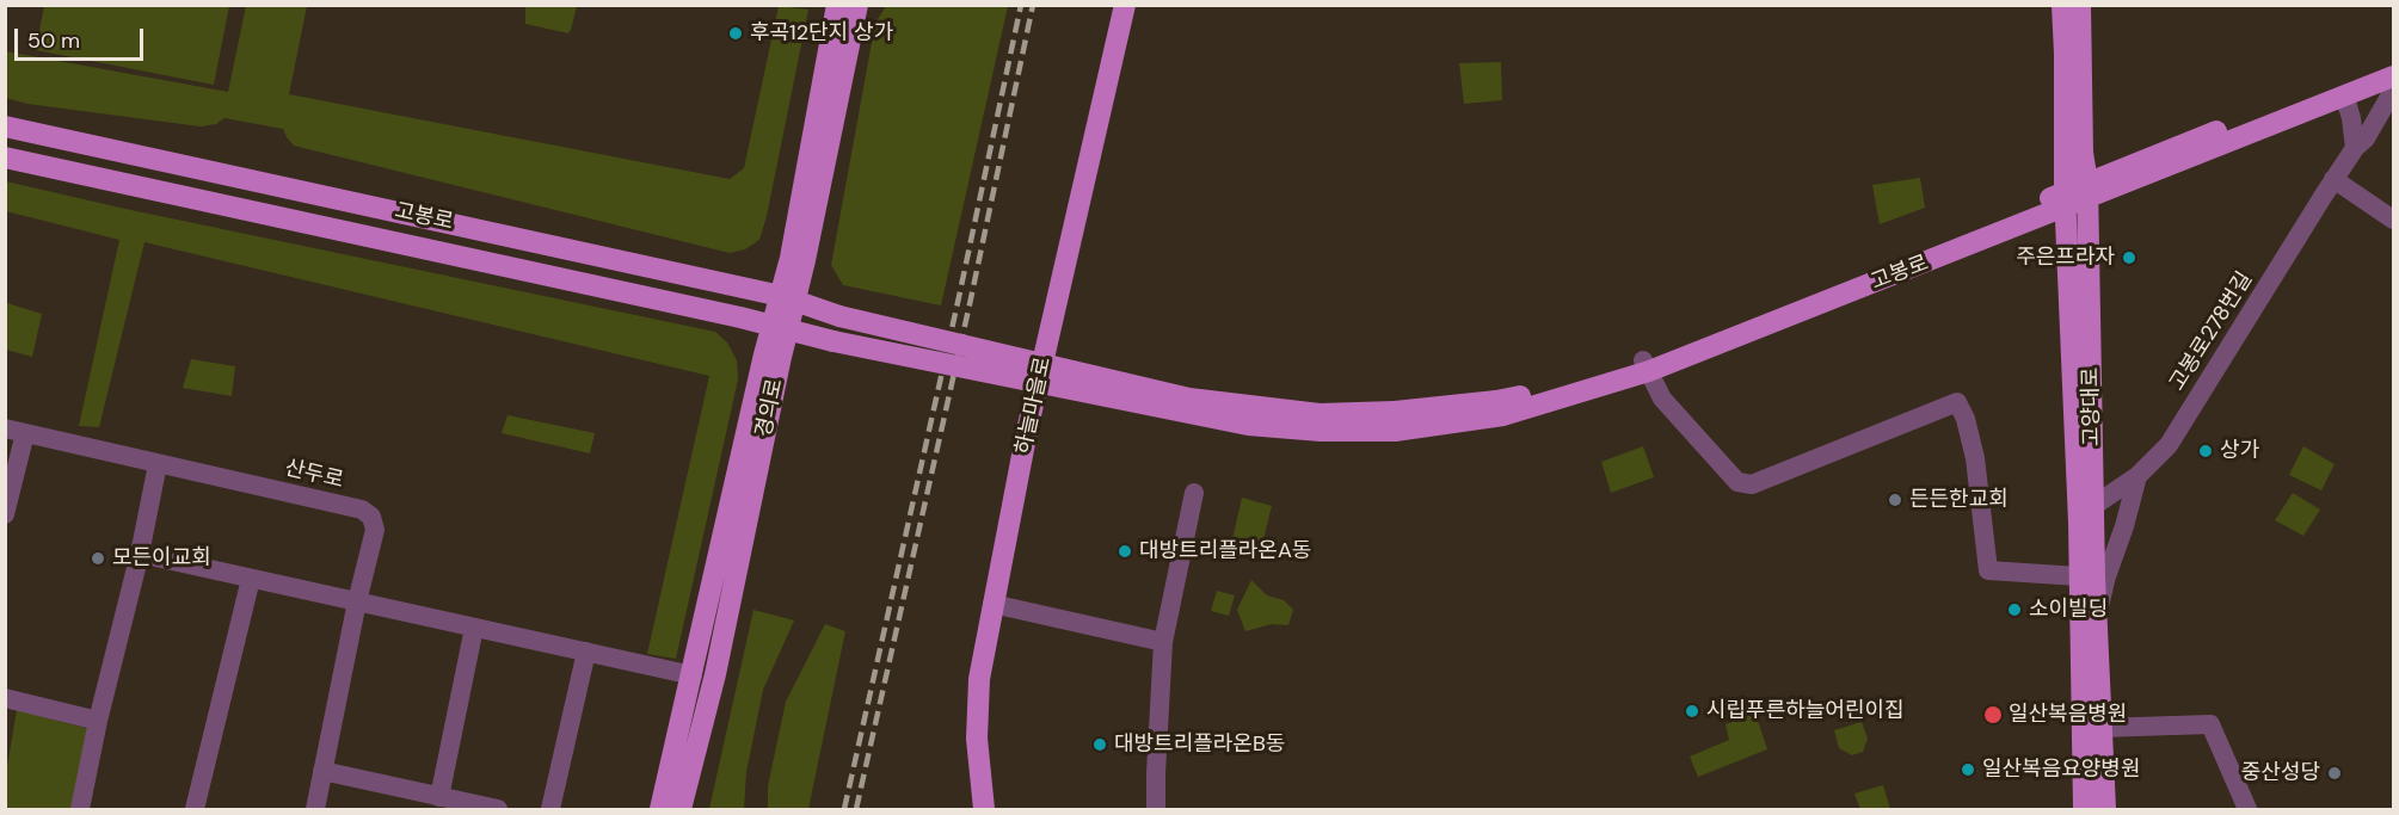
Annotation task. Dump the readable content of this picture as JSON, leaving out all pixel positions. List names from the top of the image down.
{
  "streets": {
    "main road": [
      "고봉로",
      "하늘마을로",
      "고양대로",
      "경의로"
    ],
    "street": ["고봉로278번길", "산두로"]
  },
  "crossings": [
    ["고봉로", "고양대로"],
    ["고봉로", "경의로"],
    ["고봉로278번길", "고양대로"]
  ],
  "places": [
    "후곡12단지 상가",
    "주은프라자",
    "상가",
    "든든한교회",
    "대방트리플라온A동",
    "모든이교회",
    "소이빌딩",
    "시립푸른하늘어린이집",
    "일산복음병원",
    "대방트리플라온B동",
    "일산복음요양병원",
    "중산성당"
  ],
  "scale_bar": "50 m"
}
